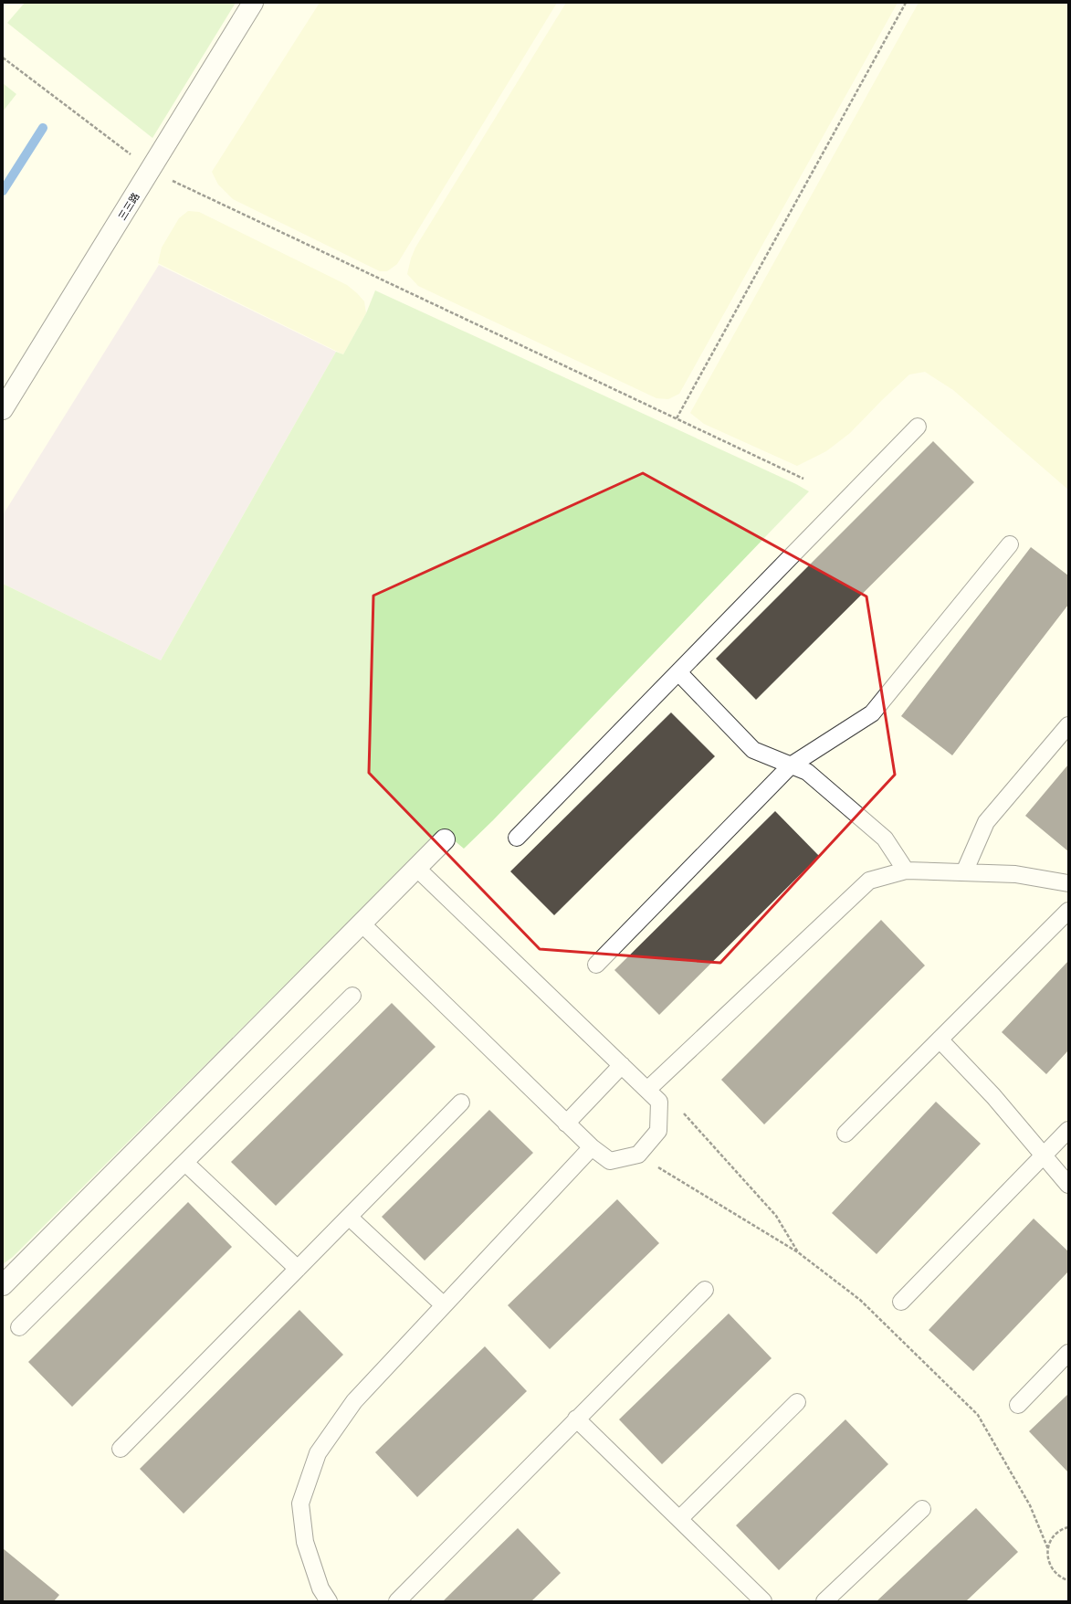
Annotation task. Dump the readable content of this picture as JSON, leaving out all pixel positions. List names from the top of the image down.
{
  "streets": {
    "street": ["三三路"]
  }
}
